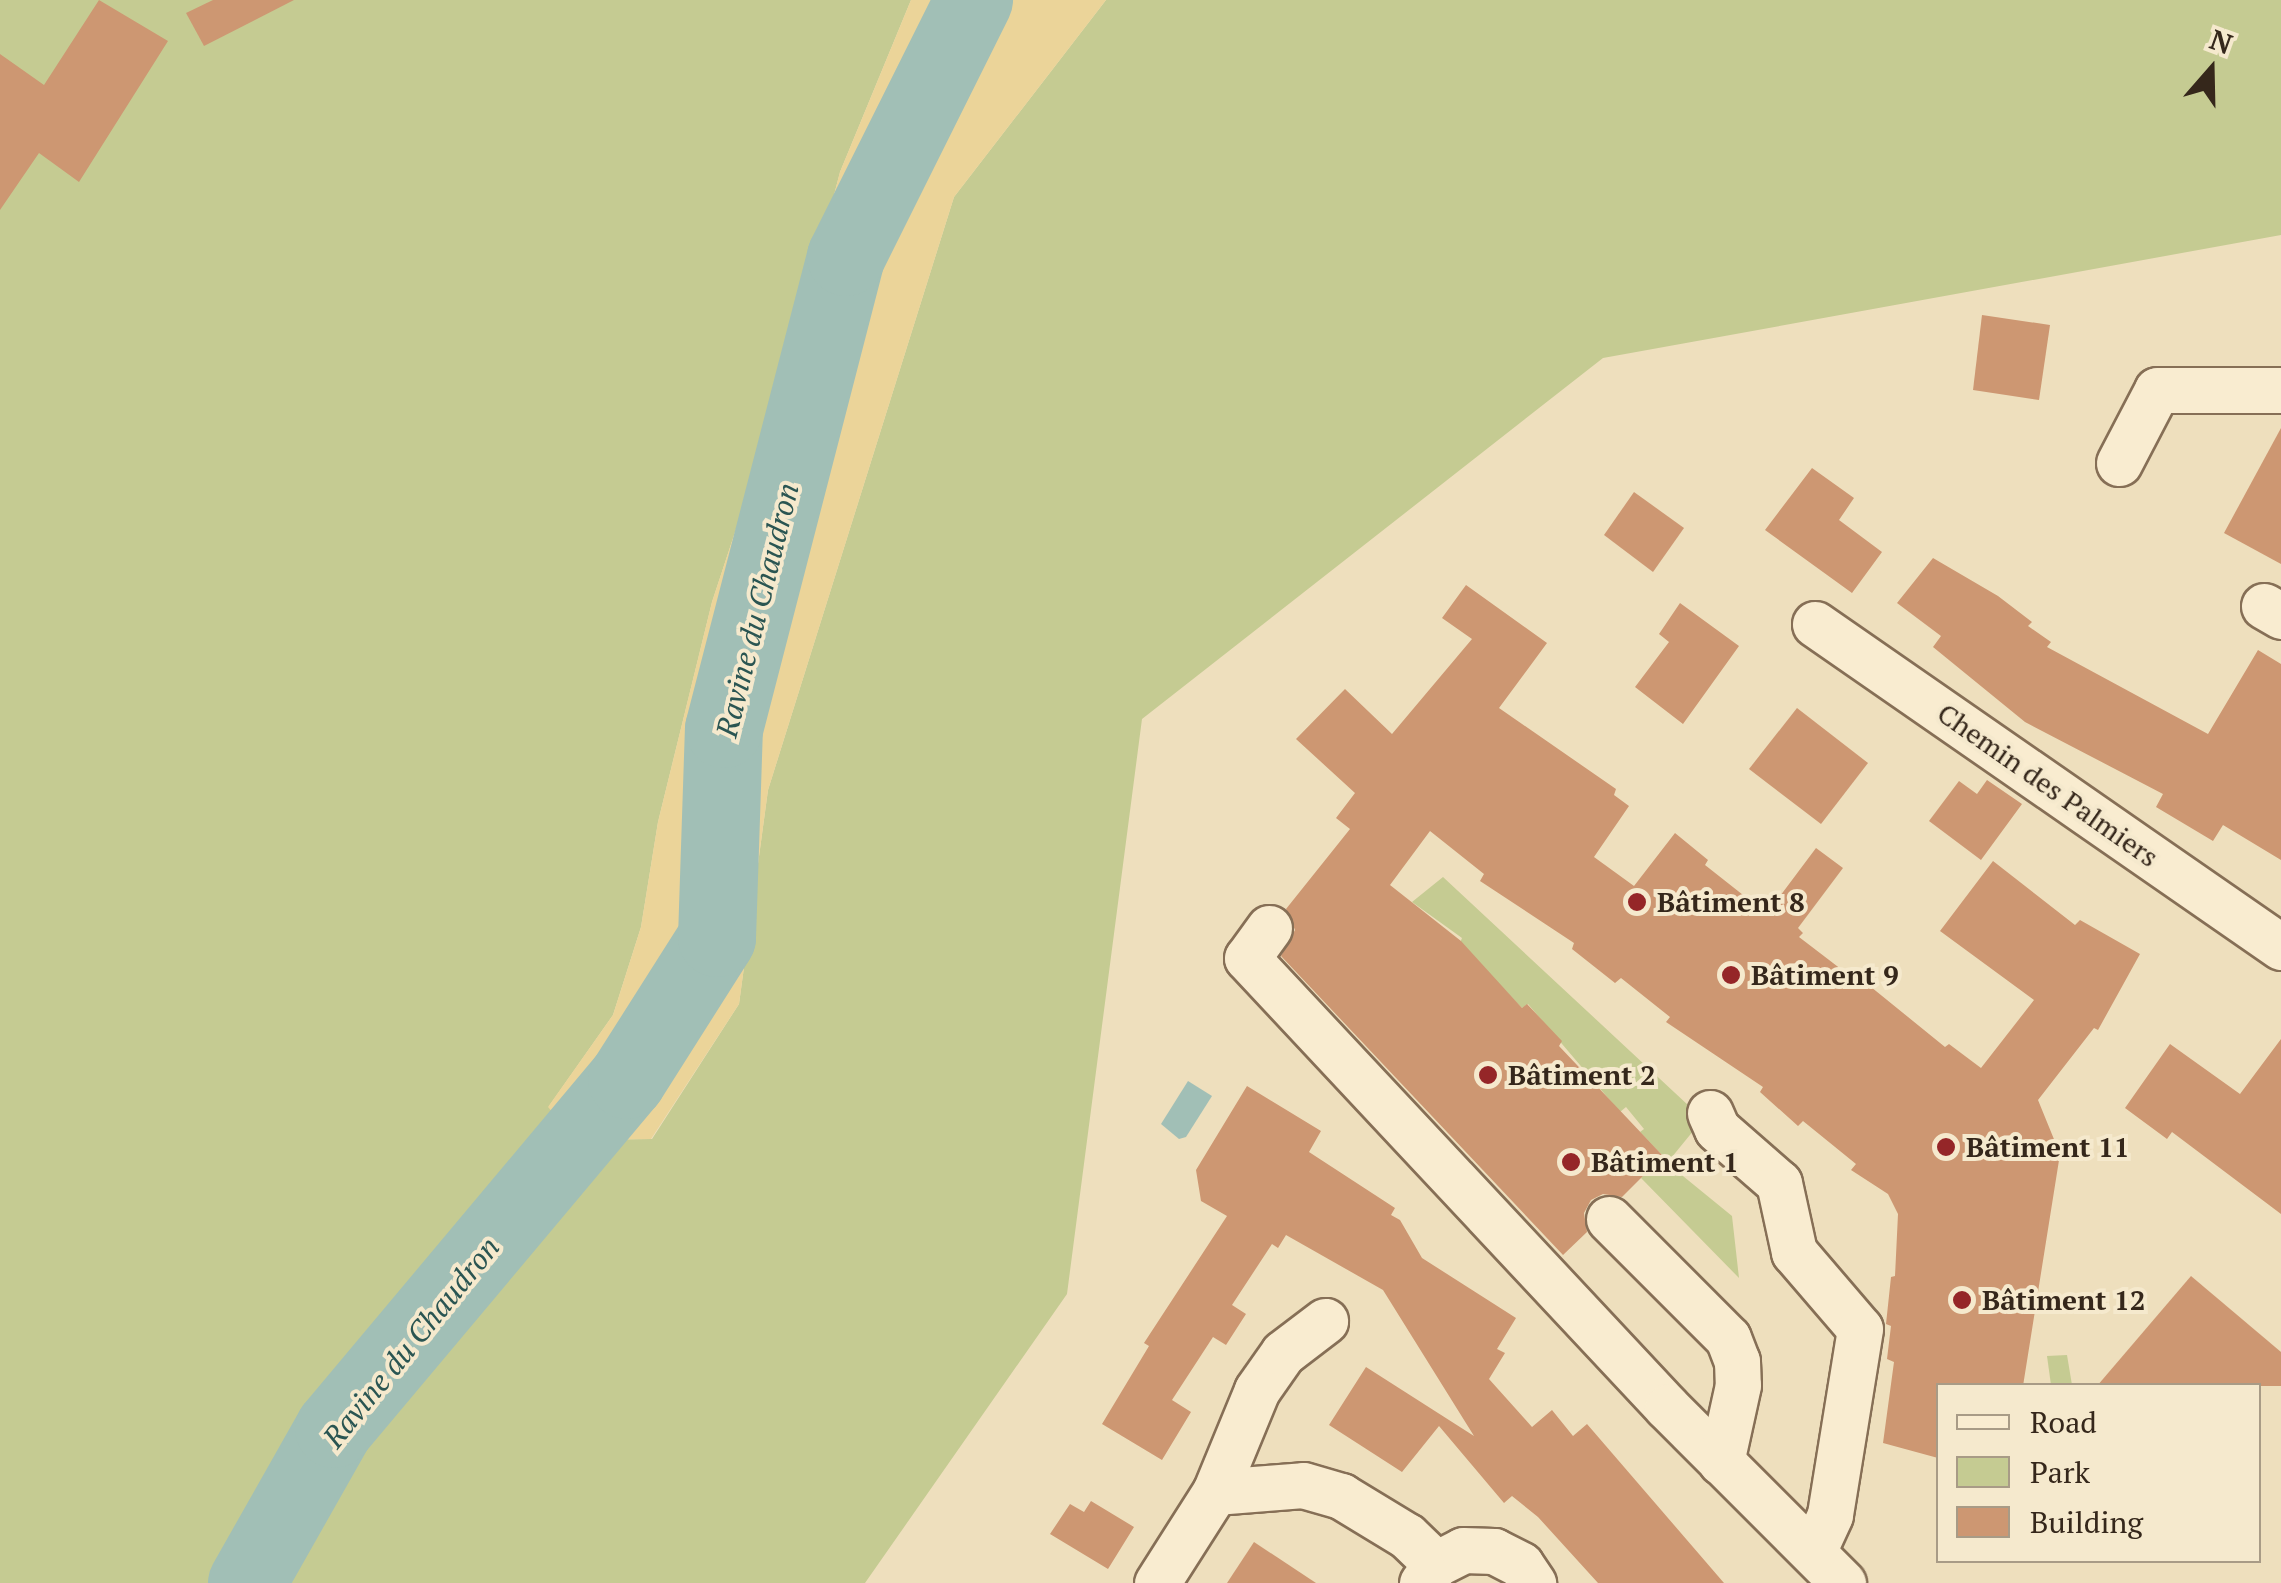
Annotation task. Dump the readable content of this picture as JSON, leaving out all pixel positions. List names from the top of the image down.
{
  "streets": {
    "street": ["Chemin des Palmiers"]
  },
  "water": ["Ravine du Chaudron"],
  "places": [
    "Bâtiment 8",
    "Bâtiment 9",
    "Bâtiment 2",
    "Bâtiment 11",
    "Bâtiment 1",
    "Bâtiment 12"
  ],
  "legend": ["Road", "Park", "Building"],
  "north": "top"
}
